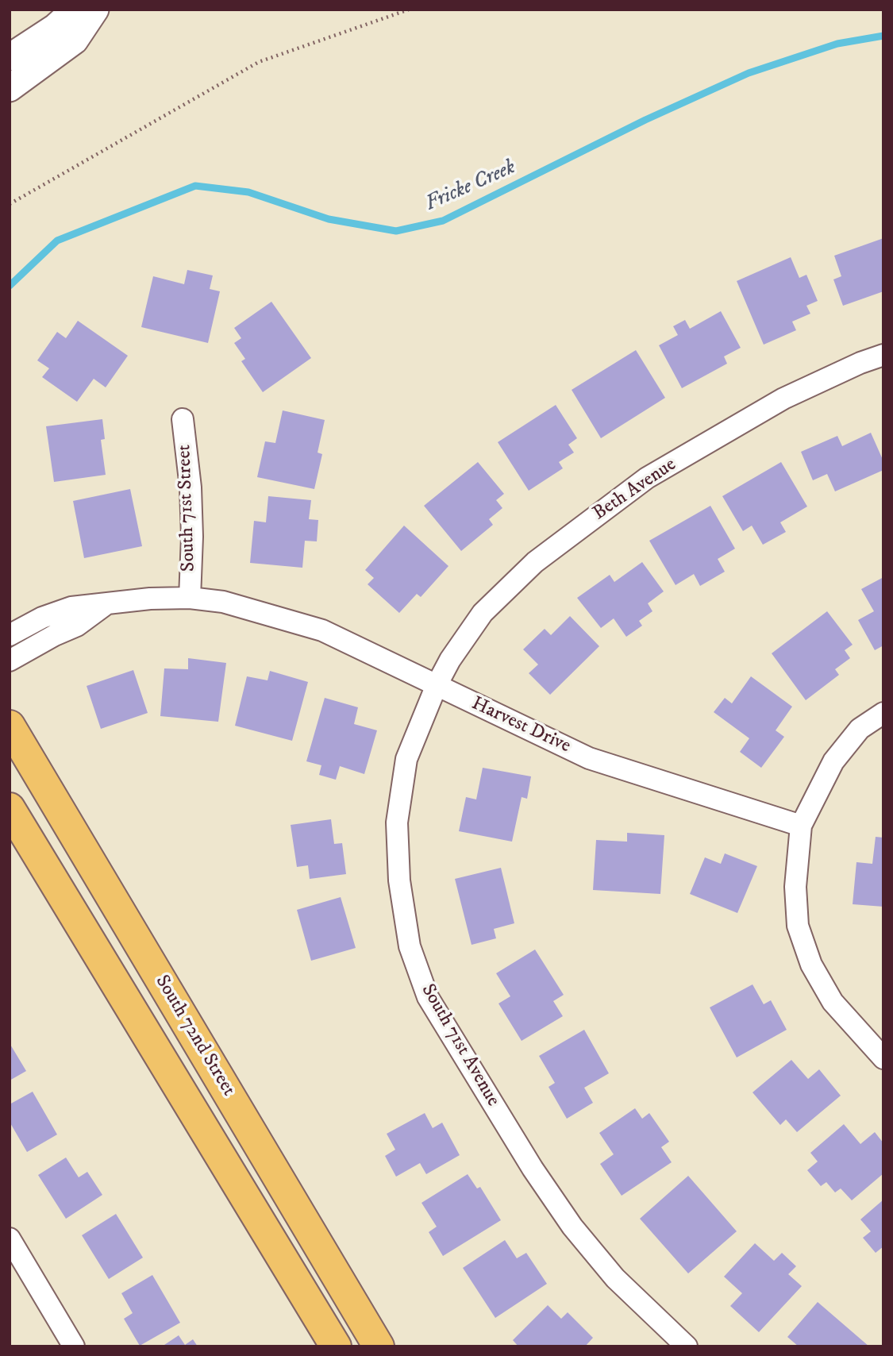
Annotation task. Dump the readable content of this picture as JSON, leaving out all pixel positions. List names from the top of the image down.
{
  "streets": {
    "main road": ["South 72nd Street"],
    "street": [
      "Beth Avenue",
      "South 71st Street",
      "Harvest Drive",
      "South 71st Avenue"
    ]
  },
  "crossings": [
    ["Beth Avenue", "Harvest Drive"],
    ["Beth Avenue", "South 71st Avenue"],
    ["South 71st Street", "Harvest Drive"],
    ["Harvest Drive", "South 71st Avenue"]
  ],
  "water": ["Fricke Creek"]
}
